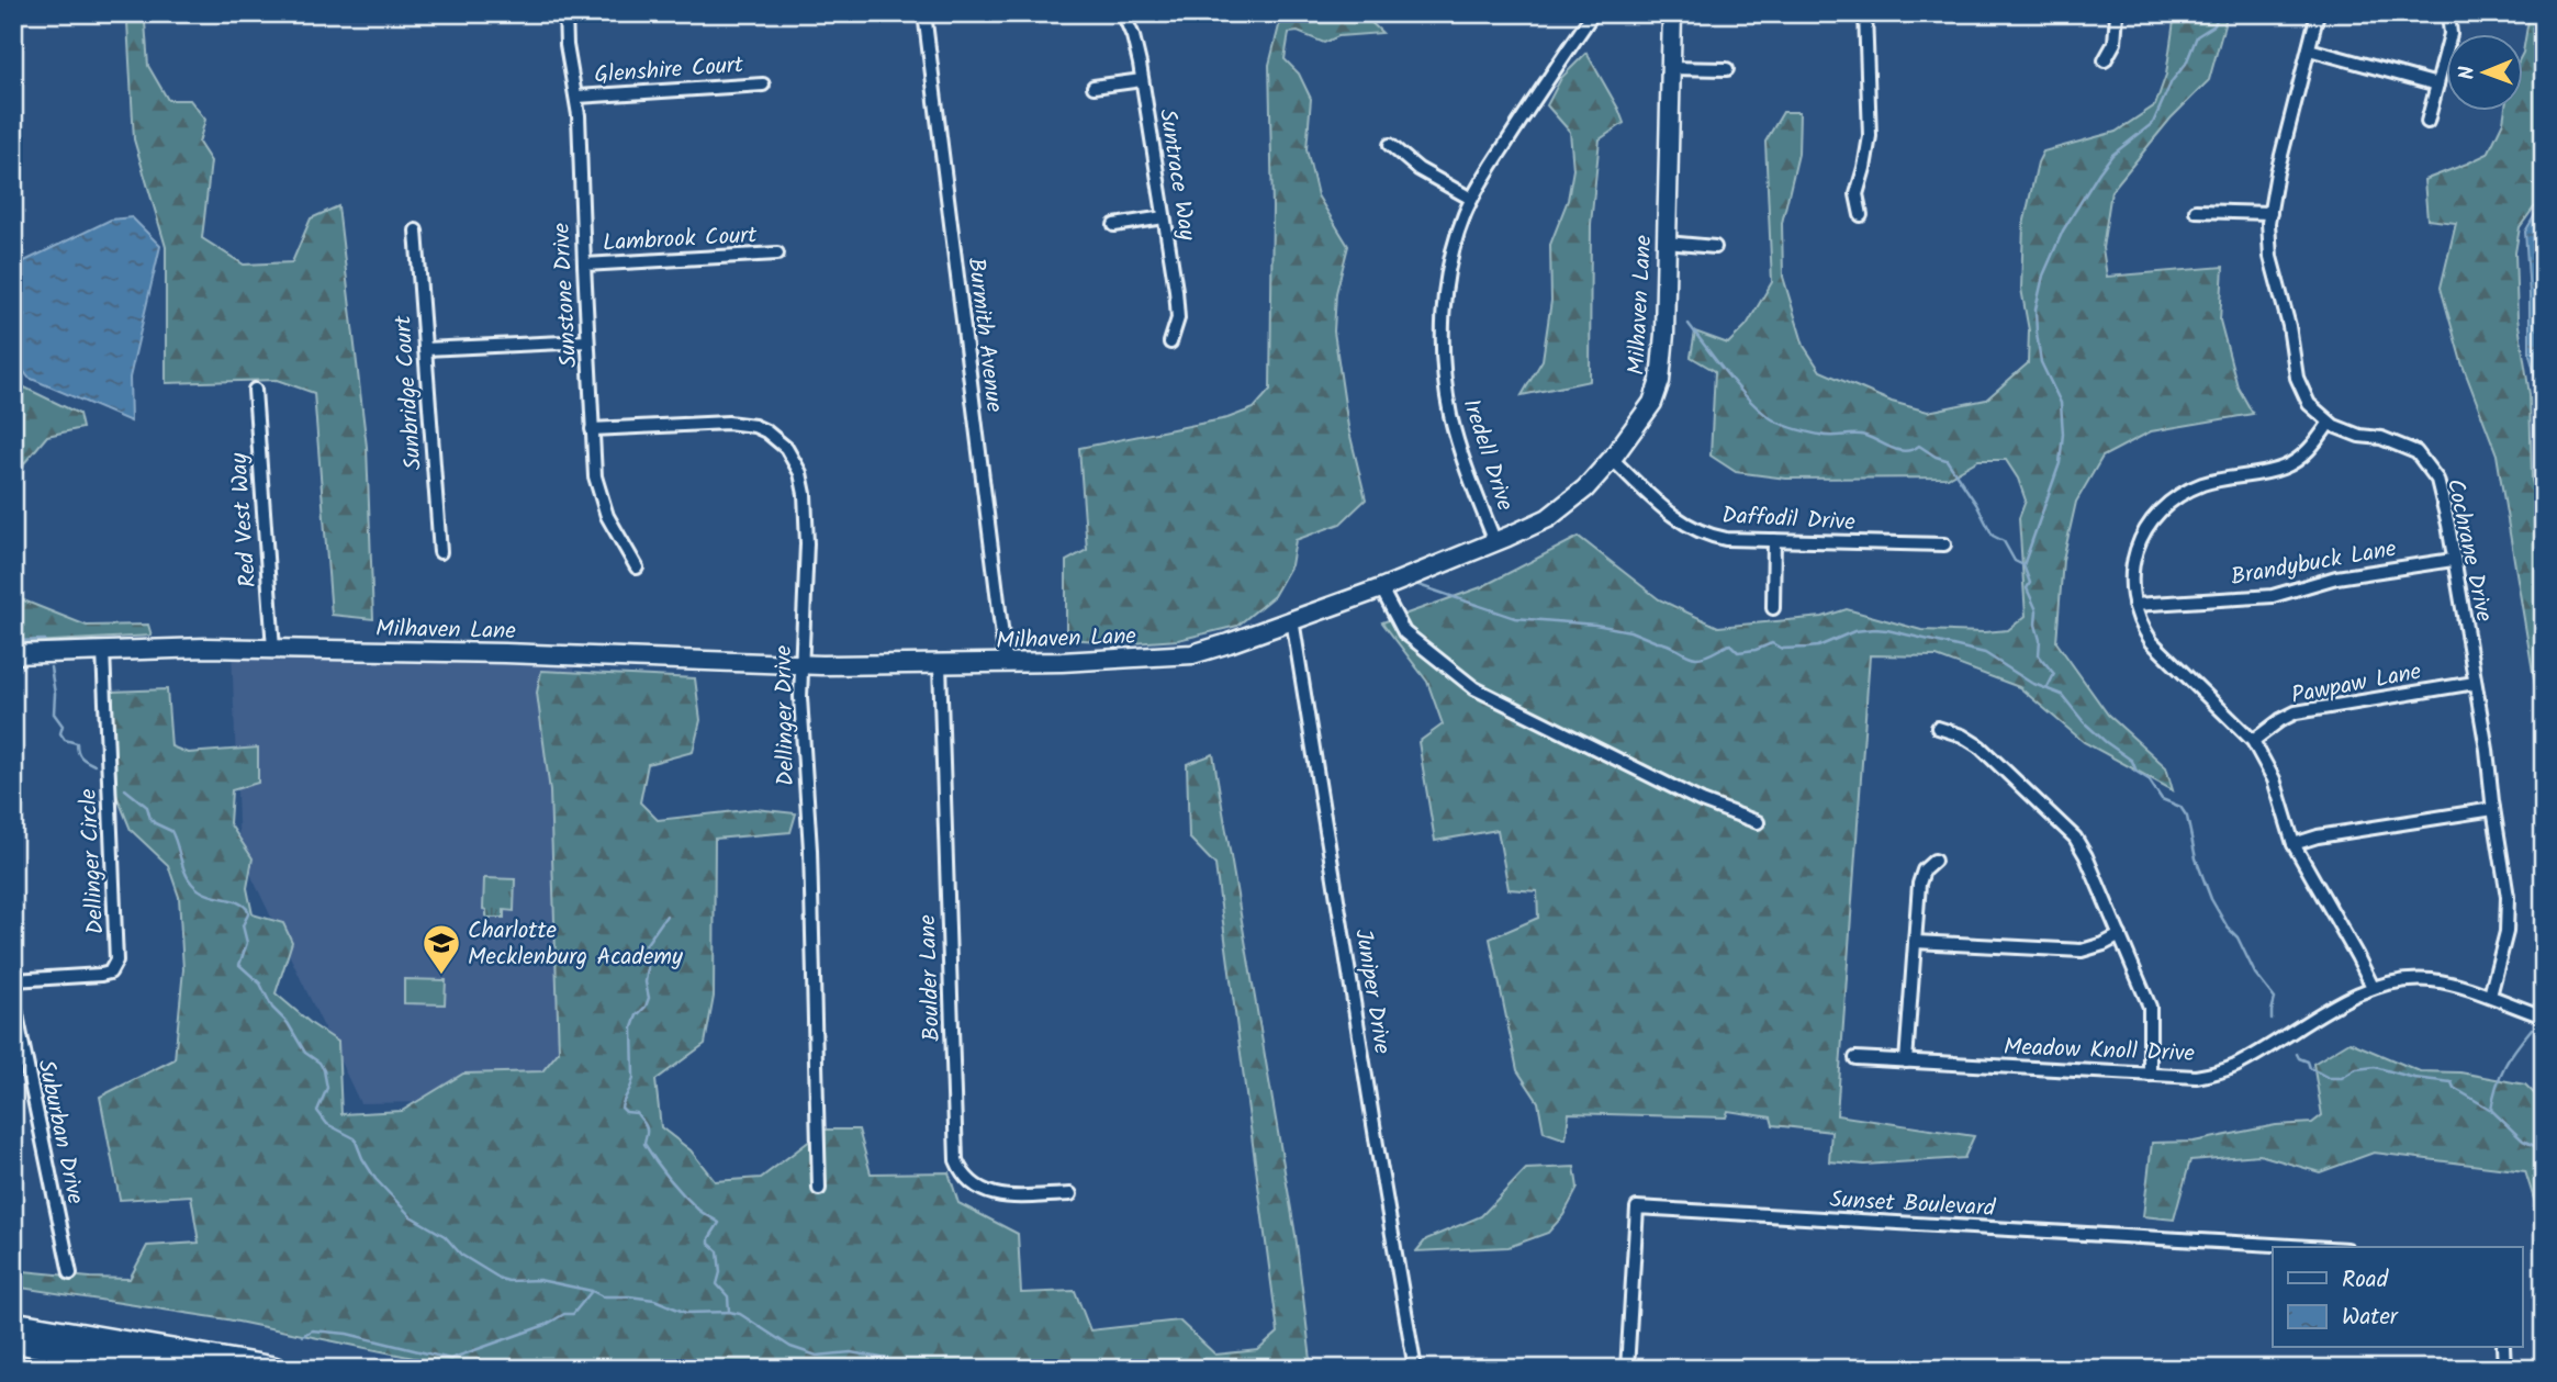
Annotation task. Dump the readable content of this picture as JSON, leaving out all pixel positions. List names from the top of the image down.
{
  "streets": {
    "street": [
      "Glenshire Court",
      "Suntrace Way",
      "Lambrook Court",
      "Sunstone Drive",
      "Milhaven Lane",
      "Burmith Avenue",
      "Sunbridge Court",
      "Iredell Drive",
      "Daffodil Drive",
      "Red Vest Way",
      "Cochrane Drive",
      "Brandybuck Lane",
      "Pawpaw Lane",
      "Dellinger Drive",
      "Dellinger Circle",
      "Boulder Lane",
      "Juniper Drive",
      "Meadow Knoll Drive",
      "Suburban Drive",
      "Sunset Boulevard"
    ]
  },
  "crossings": [
    ["Glenshire Court", "Sunstone Drive"],
    ["Lambrook Court", "Sunstone Drive"],
    ["Sunstone Drive", "Dellinger Drive"],
    ["Milhaven Lane", "Burmith Avenue"],
    ["Milhaven Lane", "Iredell Drive"],
    ["Milhaven Lane", "Daffodil Drive"],
    ["Milhaven Lane", "Red Vest Way"],
    ["Milhaven Lane", "Dellinger Drive"],
    ["Milhaven Lane", "Dellinger Circle"],
    ["Milhaven Lane", "Boulder Lane"],
    ["Milhaven Lane", "Juniper Drive"],
    ["Cochrane Drive", "Brandybuck Lane"],
    ["Cochrane Drive", "Pawpaw Lane"],
    ["Cochrane Drive", "Meadow Knoll Drive"]
  ],
  "places": {
    "school or university": ["Charlotte Mecklenburg Academy"]
  },
  "legend": ["Road", "Water"],
  "north": "left"
}
